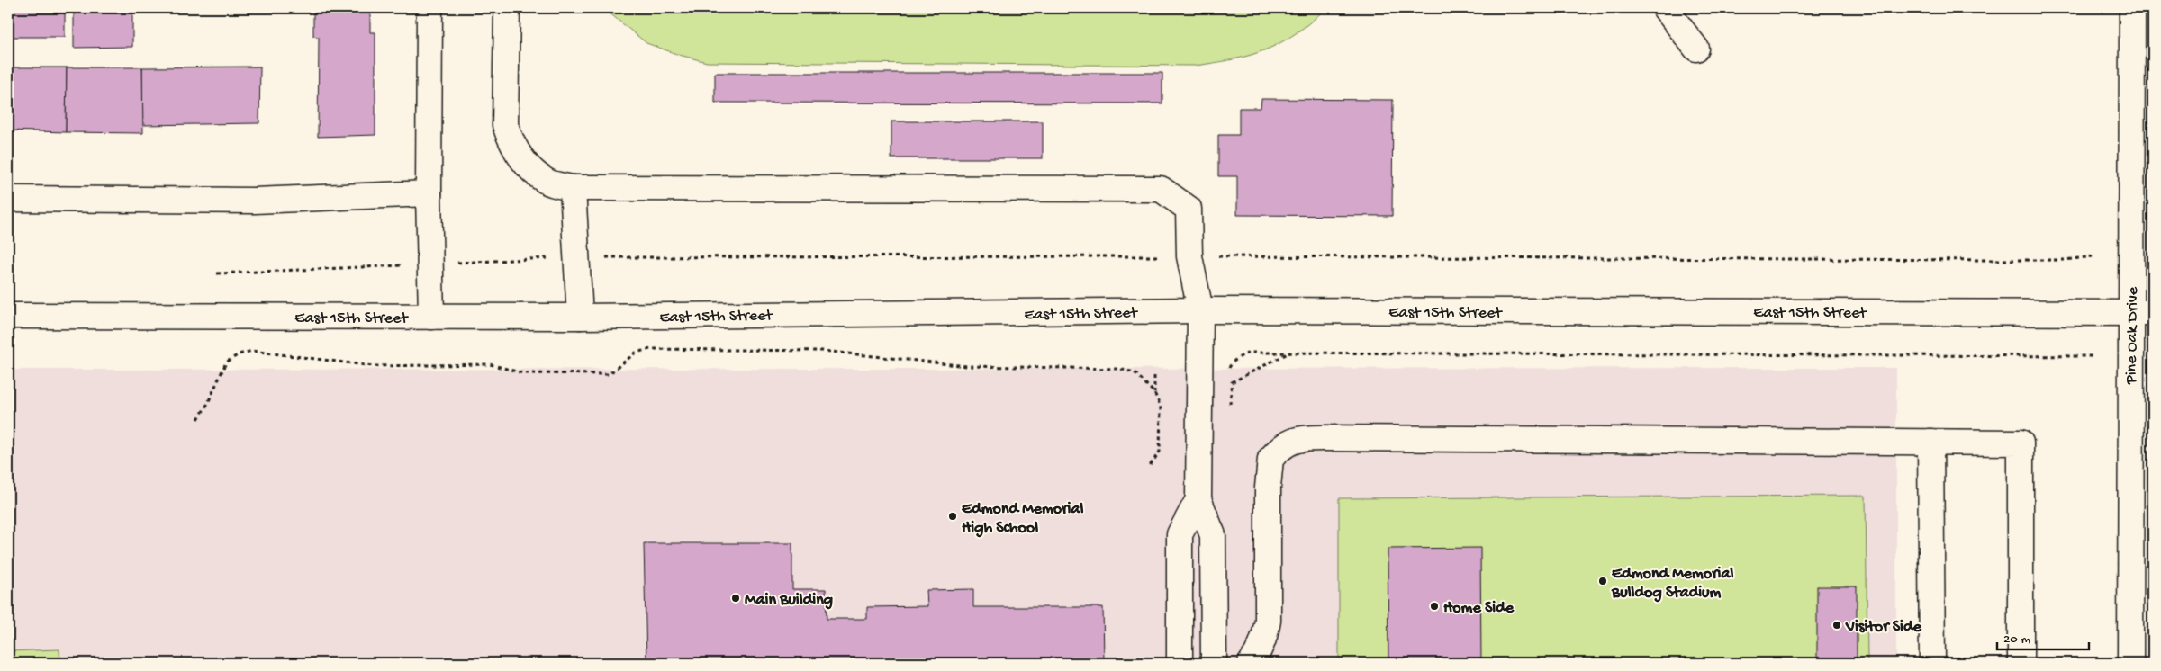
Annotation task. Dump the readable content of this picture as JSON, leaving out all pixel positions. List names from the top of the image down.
{
  "streets": {
    "main road": ["East 15th Street", "Pine Oak Drive"]
  },
  "crossings": [
    ["East 15th Street", "Pine Oak Drive"]
  ],
  "places": [
    "Edmond Memorial High School",
    "Edmond Memorial Bulldog Stadium",
    "Main Building",
    "Home Side",
    "Visitor Side"
  ],
  "scale_bar": "20 m"
}
